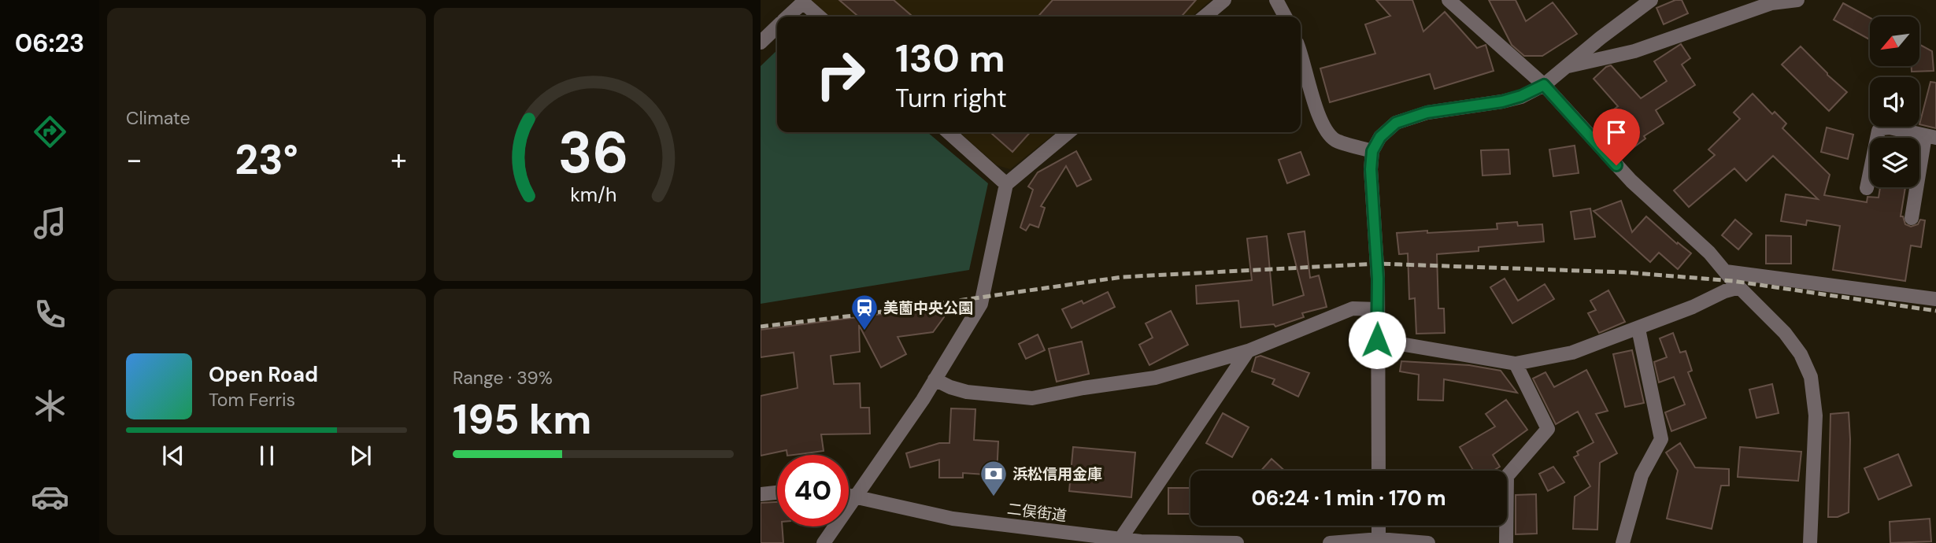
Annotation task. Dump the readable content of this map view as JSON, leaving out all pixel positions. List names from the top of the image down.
{
  "streets": {
    "street": ["二俣街道"]
  },
  "places": {
    "station": ["美薗中央公園"],
    "bank": ["浜松信用金庫"]
  },
  "north": "bottom left",
  "page": {
    "tabs": "06:23",
    "tile": [
      "Climate",
      ["Range · 39%", "195 km"]
    ],
    "turn": ["130 m", "Turn right"],
    "heat": ["−", "23°", "+"],
    "song": ["Open Road", "Tom Ferris"],
    "limit": "40",
    "trip": "06:24 · 1 min · 170 m",
    "gauge": ["36", "km/h"]
  }
}
